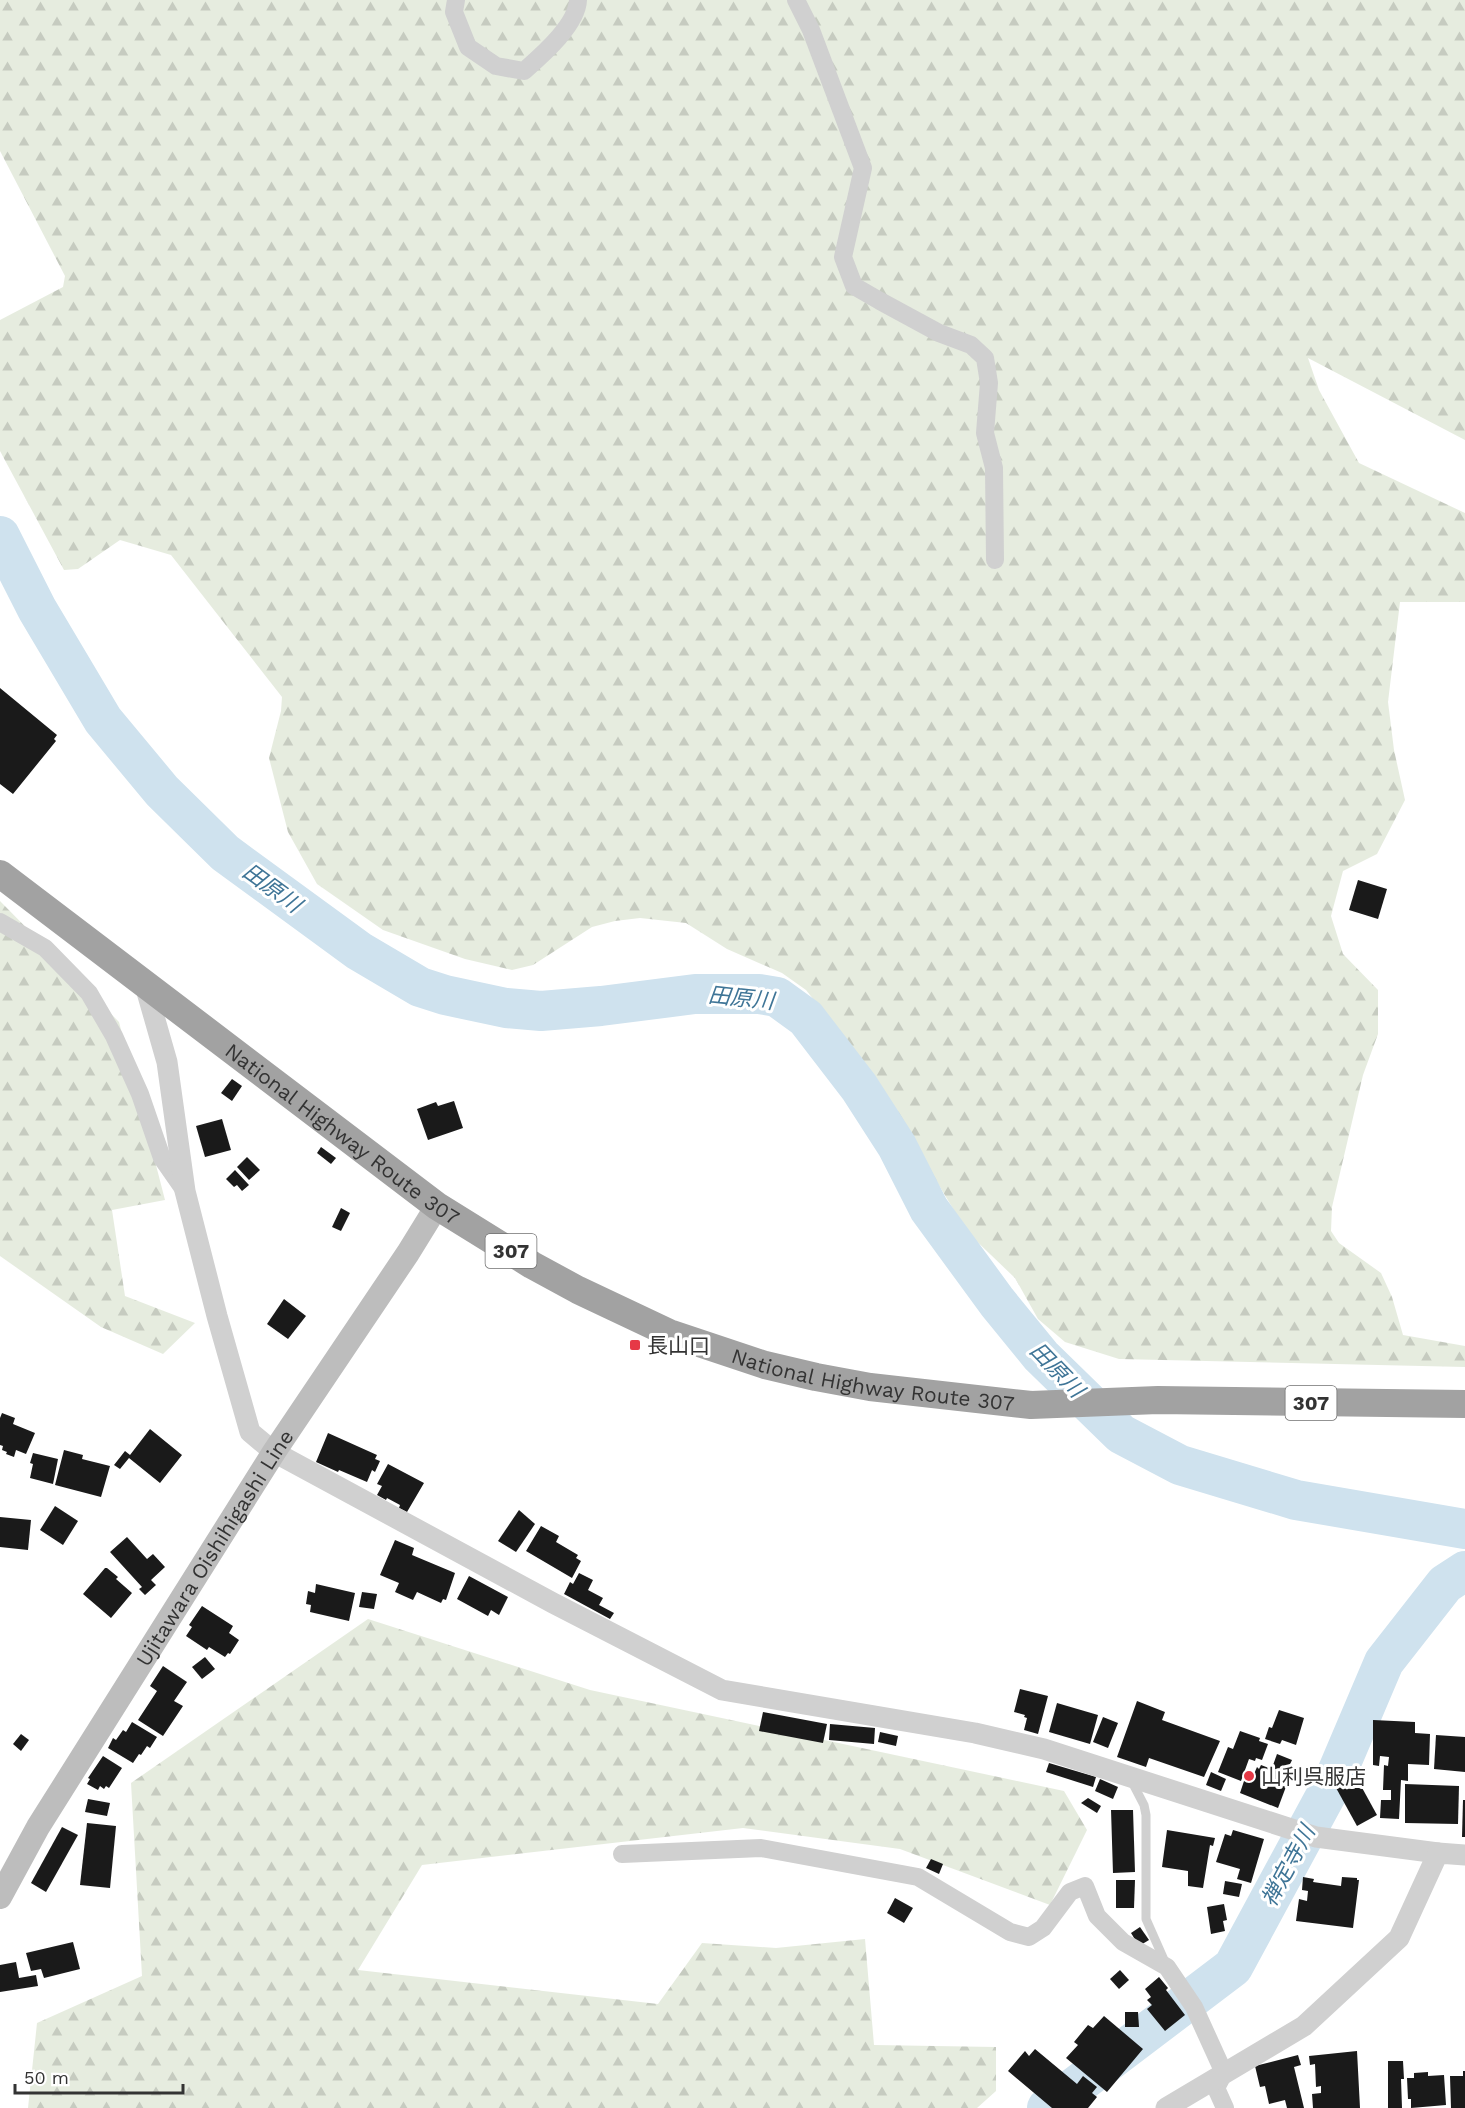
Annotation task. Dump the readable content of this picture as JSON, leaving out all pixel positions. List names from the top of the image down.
{
  "streets": {
    "highway": ["National Highway Route 307", "307"],
    "main road": ["Ujitawara Oishihigashi Line"]
  },
  "crossings": [
    ["National Highway Route 307", "Ujitawara Oishihigashi Line"]
  ],
  "water": ["田原川", "禅定寺川"],
  "places": {
    "transit": ["長山口"],
    "other": ["山利呉服店"]
  },
  "scale_bar": "50 m"
}
